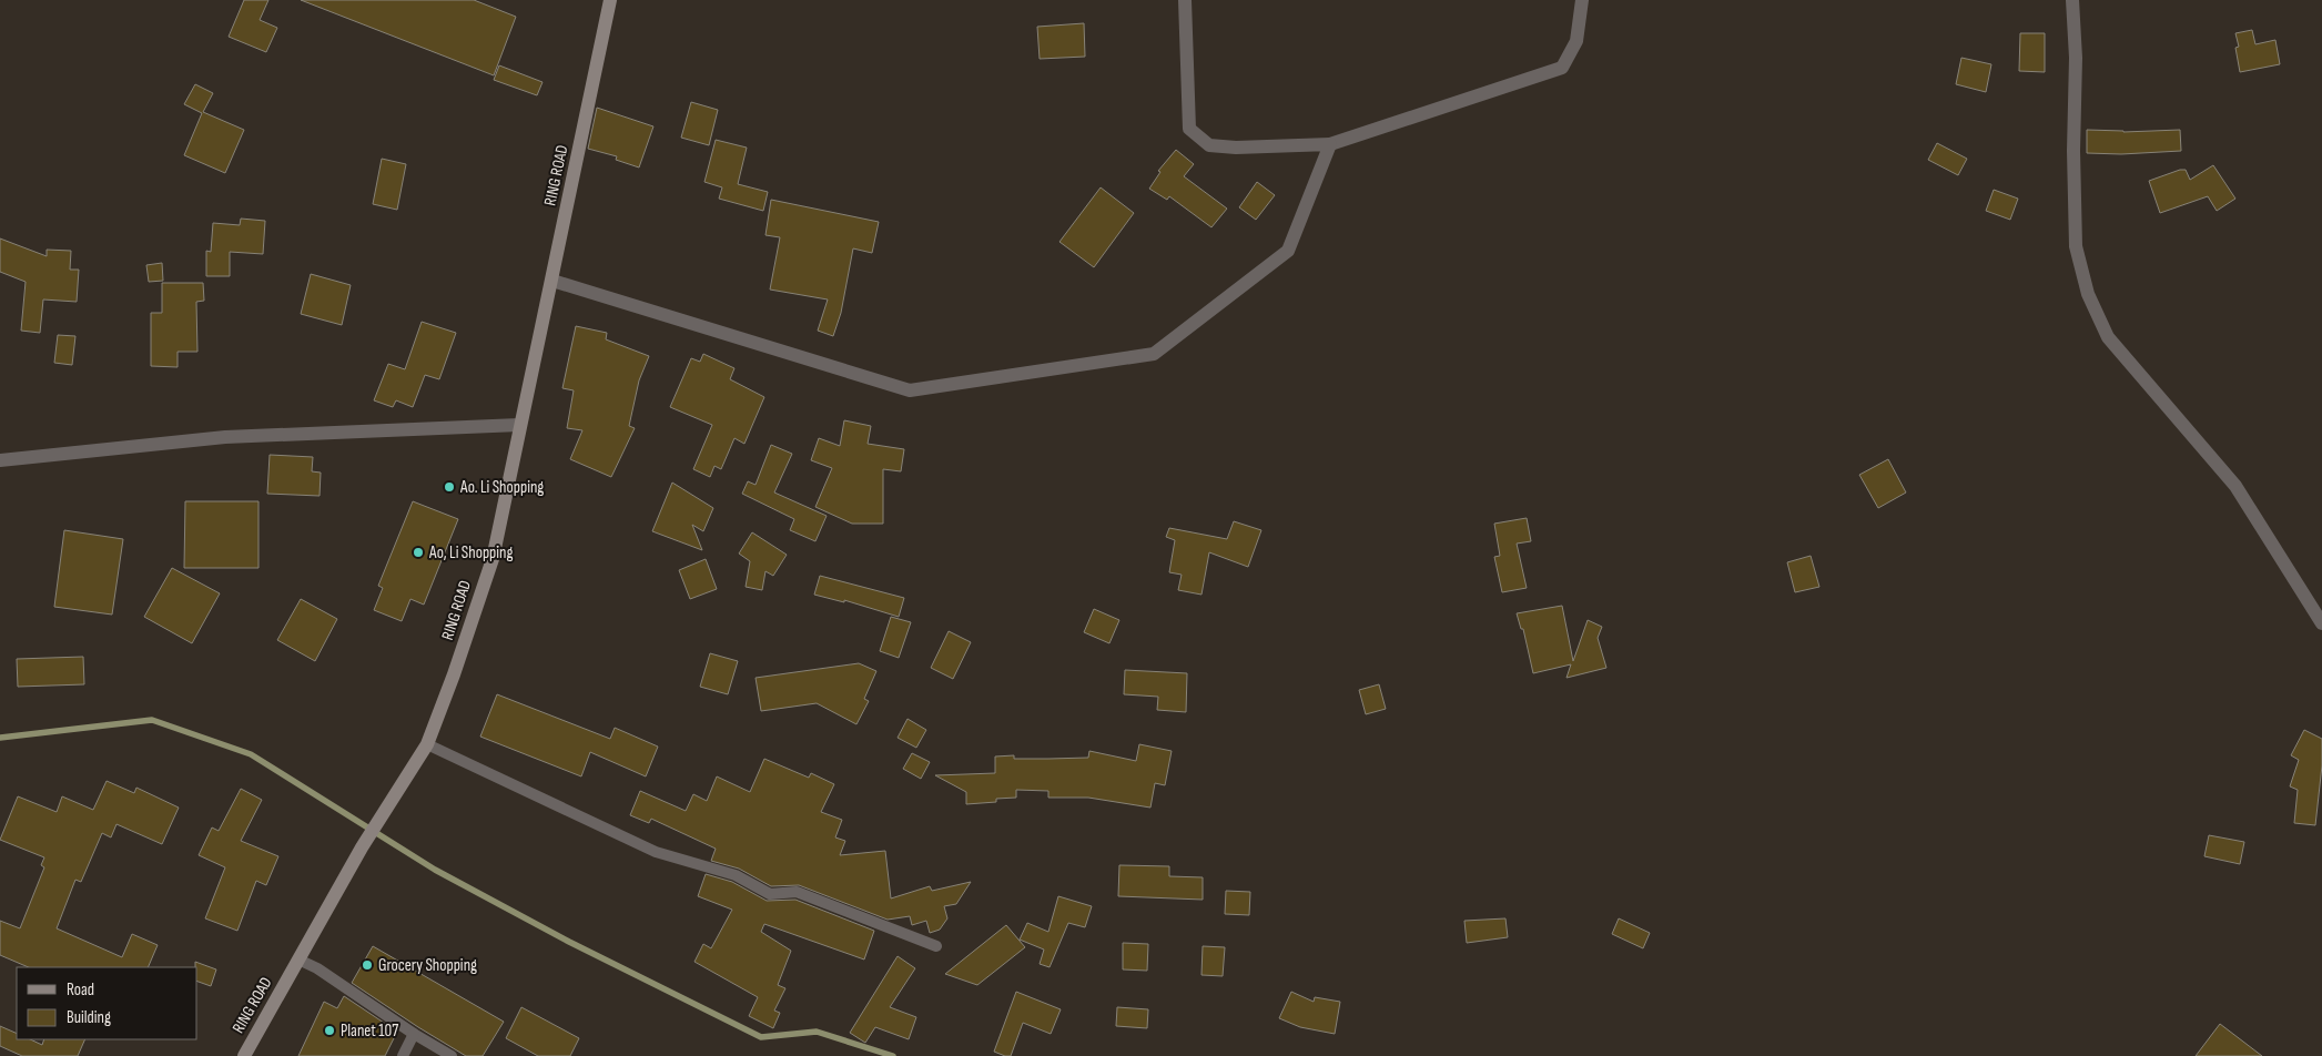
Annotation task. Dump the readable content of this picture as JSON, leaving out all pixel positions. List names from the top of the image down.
{
  "streets": {
    "main road": ["RING ROAD"]
  },
  "places": [
    "Ao. Li Shopping",
    "Ao, Li Shopping",
    "Grocery Shopping",
    "Planet 107"
  ],
  "legend": ["Road", "Building"]
}
